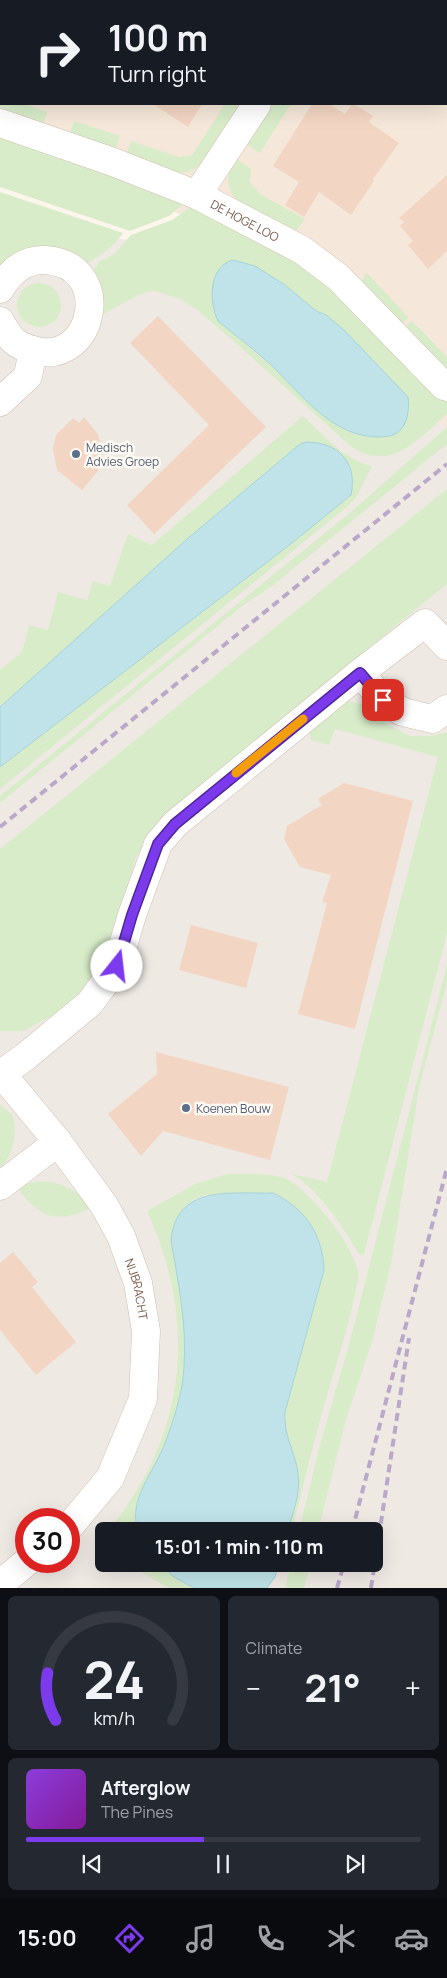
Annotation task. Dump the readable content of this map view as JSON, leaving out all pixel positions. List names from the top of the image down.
{
  "streets": {
    "street": ["DE HOGE LOO", "NIJBRACHT"]
  },
  "places": ["Medisch Advies Groep", "Koenen Bouw"],
  "page": {
    "turn": ["100 m", "Turn right"],
    "limit": "30",
    "trip": "15:01 · 1 min · 110 m",
    "tile": "Climate",
    "heat": ["−", "21°", "+"],
    "song": ["Afterglow", "The Pines"],
    "tabs": "15:00",
    "gauge": ["24", "km/h"]
  }
}
